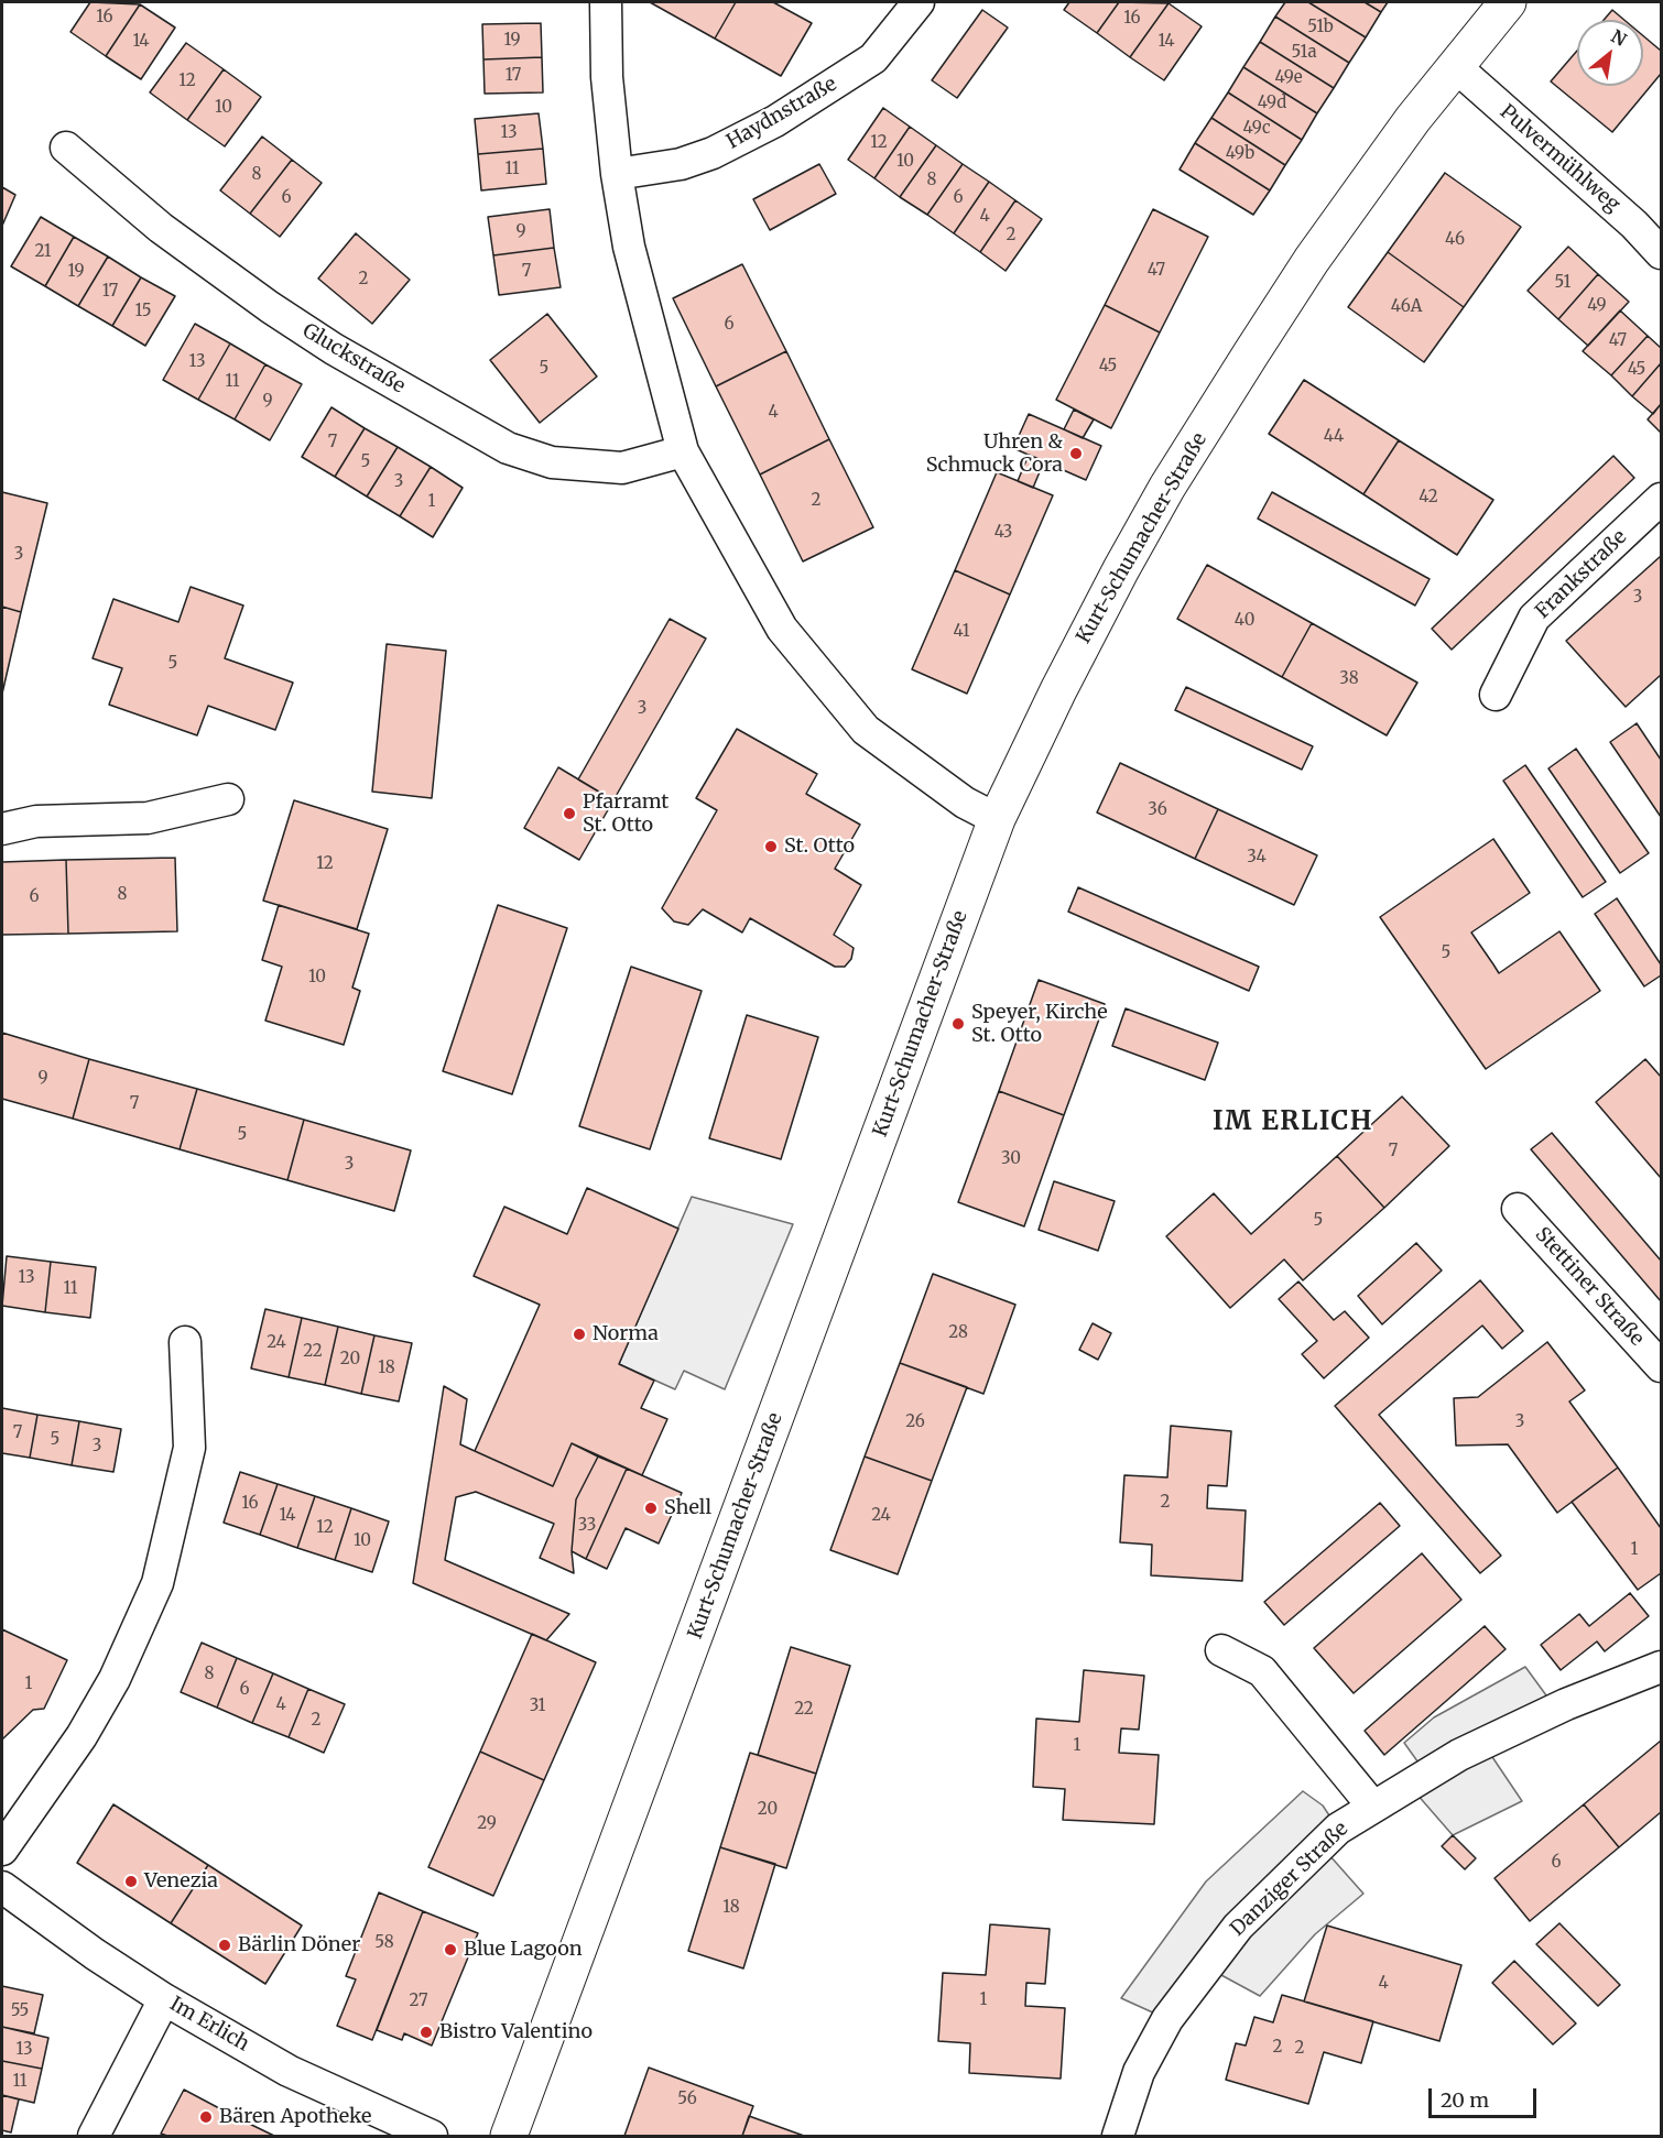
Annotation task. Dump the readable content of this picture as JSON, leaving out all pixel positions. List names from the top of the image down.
{
  "streets": {
    "main road": ["Kurt-Schumacher-Straße"],
    "street": [
      "Haydnstraße",
      "Pulvermühlweg",
      "Gluckstraße",
      "Frankstraße",
      "Stettiner Straße",
      "Danziger Straße",
      "Im Erlich"
    ]
  },
  "crossings": [
    ["Pulvermühlweg", "Kurt-Schumacher-Straße"]
  ],
  "districts": ["IM ERLICH"],
  "places": [
    "Uhren & Schmuck Cora",
    "Pfarramt St. Otto",
    "St. Otto",
    "Speyer, Kirche St. Otto",
    "Norma",
    "Shell",
    "Venezia",
    "Bärlin Döner",
    "Blue Lagoon",
    "Bistro Valentino",
    "Bären Apotheke"
  ],
  "house_numbers": [
    "16",
    "16",
    "51b",
    "19",
    "14",
    "14",
    "51a",
    "17",
    "49e",
    "12",
    "49d",
    "10",
    "49c",
    "13",
    "12",
    "49b",
    "10",
    "11",
    "8",
    "8",
    "6",
    "6",
    "4",
    "9",
    "2",
    "46",
    "21",
    "47",
    "19",
    "7",
    "2",
    "51",
    "17",
    "49",
    "46A",
    "15",
    "6",
    "47",
    "13",
    "45",
    "5",
    "45",
    "11",
    "9",
    "4",
    "44",
    "7",
    "5",
    "3",
    "42",
    "2",
    "1",
    "43",
    "3",
    "3",
    "40",
    "41",
    "5",
    "38",
    "3",
    "36",
    "34",
    "12",
    "8",
    "6",
    "5",
    "10",
    "9",
    "7",
    "5",
    "7",
    "30",
    "3",
    "5",
    "13",
    "11",
    "28",
    "24",
    "22",
    "20",
    "18",
    "26",
    "3",
    "7",
    "5",
    "3",
    "2",
    "16",
    "14",
    "24",
    "33",
    "12",
    "10",
    "1",
    "8",
    "1",
    "6",
    "4",
    "31",
    "22",
    "2",
    "1",
    "20",
    "29",
    "6",
    "18",
    "58",
    "4",
    "1",
    "27",
    "55",
    "2",
    "2",
    "13",
    "11",
    "56"
  ],
  "scale_bar": "20 m",
  "north": "top right"
}
